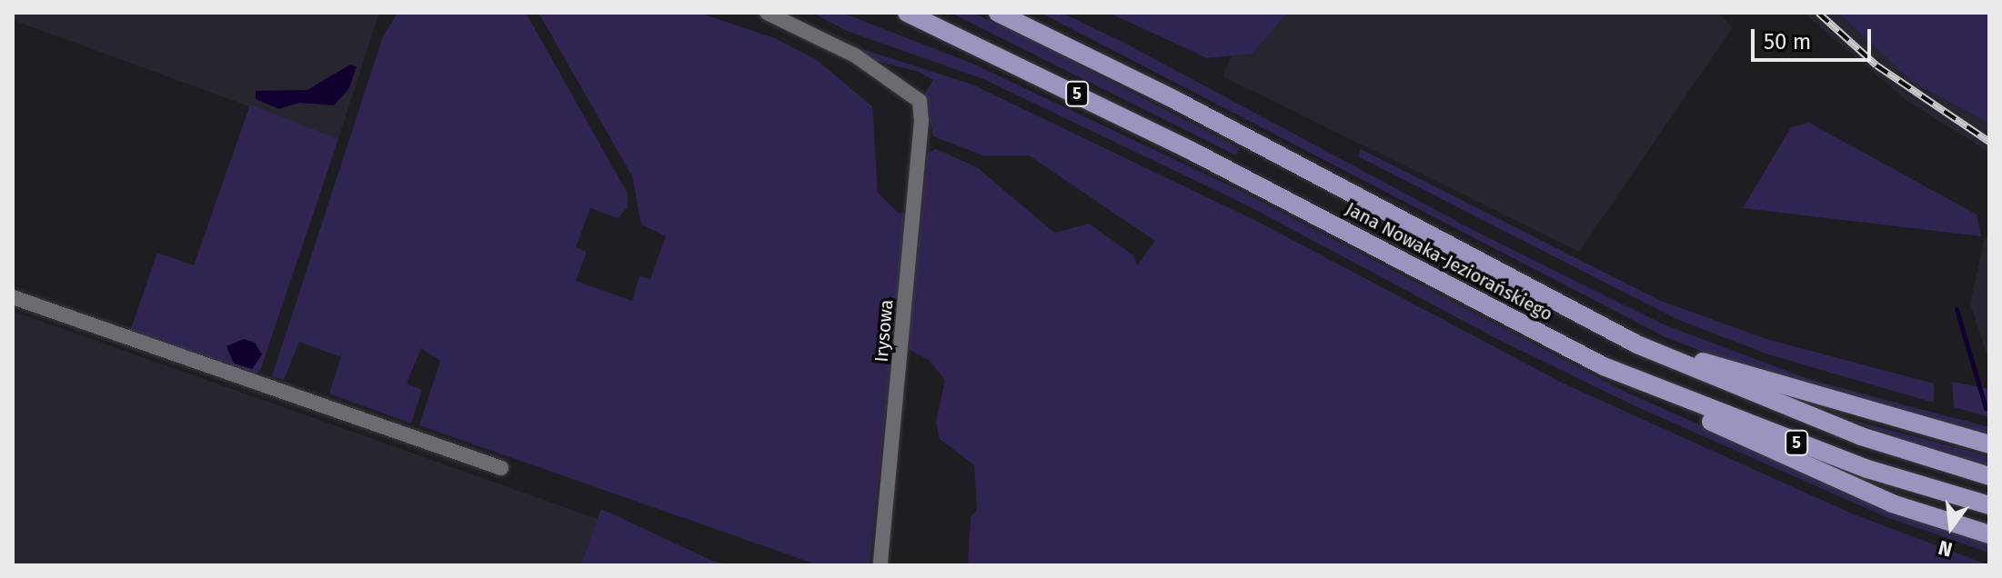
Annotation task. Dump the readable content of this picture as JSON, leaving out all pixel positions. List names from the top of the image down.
{
  "streets": {
    "main road": ["5", "Jana Nowaka-Jeziorańskiego"],
    "street": ["Irysowa"]
  },
  "scale_bar": "50 m",
  "north": "bottom"
}
